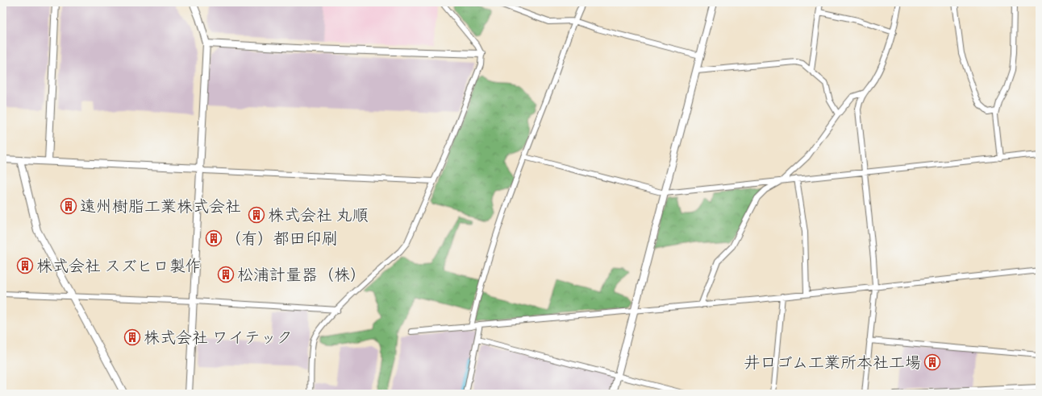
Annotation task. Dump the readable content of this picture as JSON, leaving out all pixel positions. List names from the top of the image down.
{
  "places": {
    "building": [
      "遠州樹脂工業株式会社",
      "株式会社 丸順",
      "（有）都田印刷",
      "株式会社 スズヒロ製作",
      "松浦計量器（株）",
      "株式会社 ワイテック",
      "井口ゴム工業所本社工場"
    ]
  }
}
